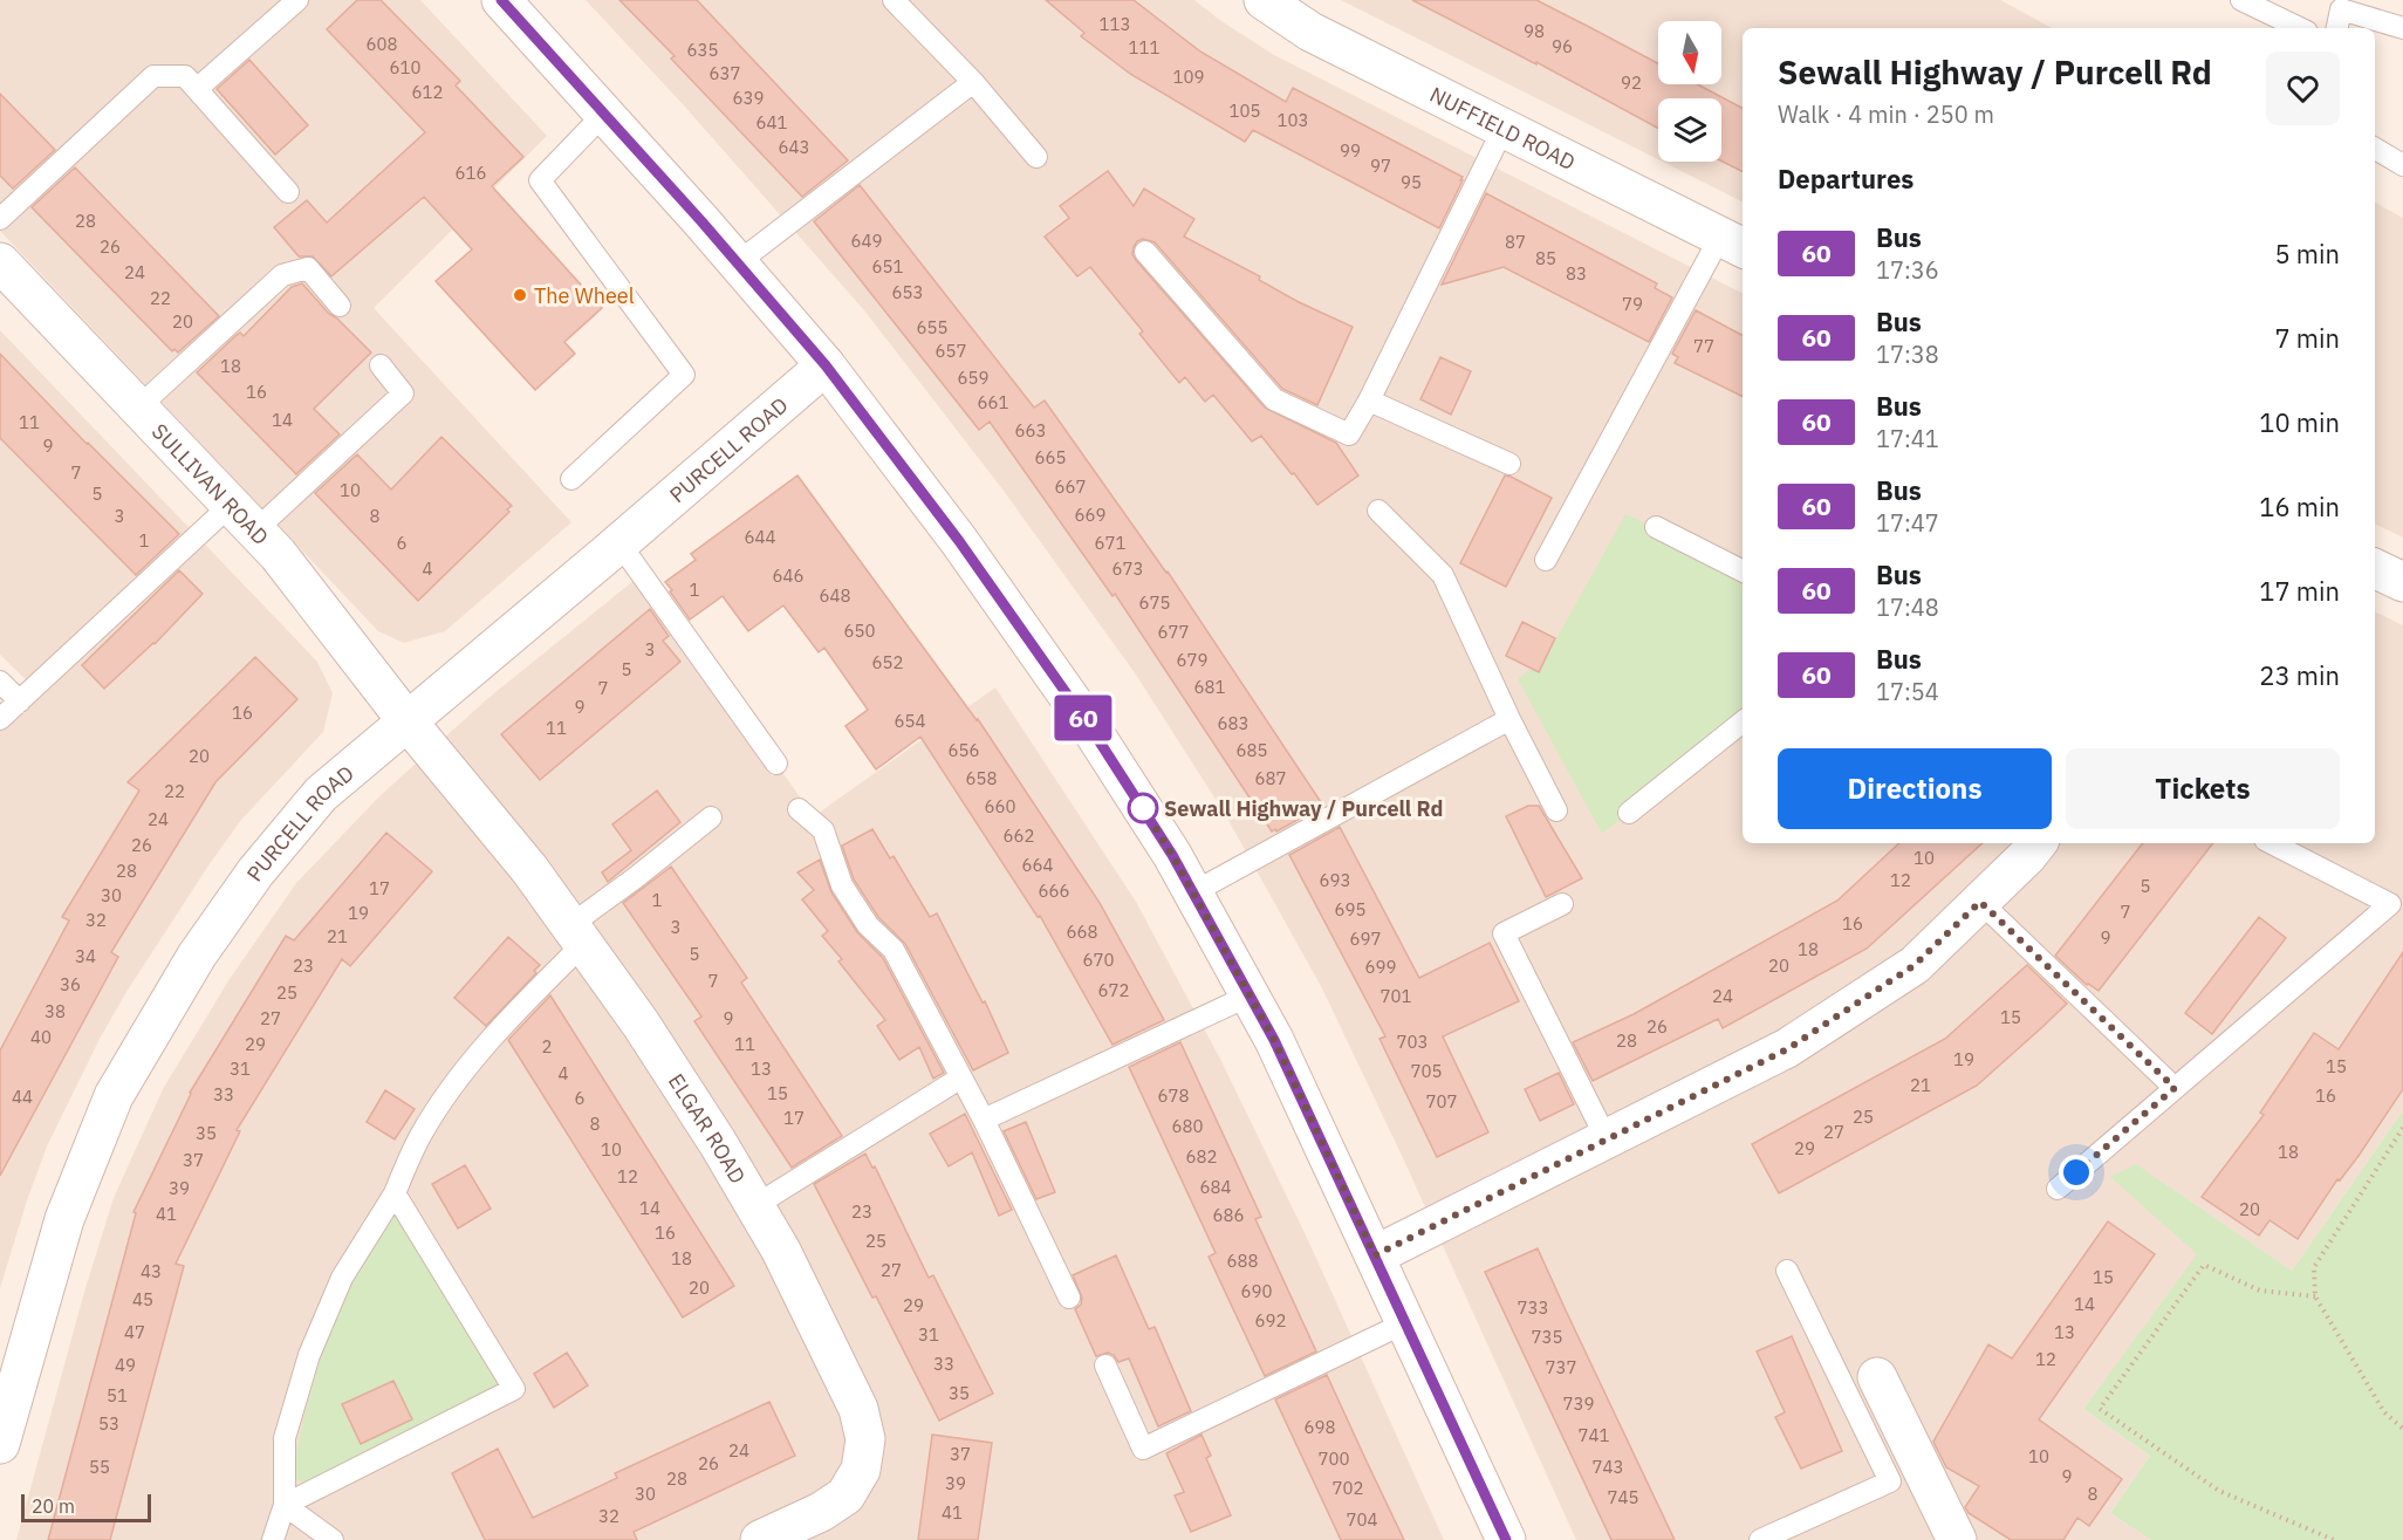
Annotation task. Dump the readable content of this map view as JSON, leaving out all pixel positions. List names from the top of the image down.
{
  "streets": {
    "street": [
      "NUFFIELD ROAD",
      "PURCELL ROAD",
      "SULLIVAN ROAD",
      "ELGAR ROAD"
    ]
  },
  "crossings": [
    ["PURCELL ROAD", "SULLIVAN ROAD"],
    ["PURCELL ROAD", "ELGAR ROAD"],
    ["SULLIVAN ROAD", "ELGAR ROAD"]
  ],
  "places": ["The Wheel", "Sewall Highway / Purcell Rd"],
  "lines": ["bus line 60"],
  "house_numbers": [
    "113",
    "98",
    "608",
    "96",
    "111",
    "635",
    "610",
    "637",
    "109",
    "92",
    "612",
    "639",
    "105",
    "103",
    "641",
    "643",
    "99",
    "97",
    "616",
    "95",
    "28",
    "649",
    "87",
    "26",
    "85",
    "651",
    "24",
    "83",
    "653",
    "22",
    "79",
    "20",
    "655",
    "77",
    "657",
    "18",
    "659",
    "16",
    "661",
    "14",
    "11",
    "663",
    "9",
    "665",
    "7",
    "667",
    "10",
    "5",
    "669",
    "3",
    "8",
    "644",
    "1",
    "6",
    "671",
    "4",
    "673",
    "646",
    "1",
    "648",
    "675",
    "650",
    "677",
    "3",
    "679",
    "652",
    "5",
    "681",
    "7",
    "9",
    "16",
    "654",
    "683",
    "11",
    "656",
    "685",
    "20",
    "658",
    "687",
    "22",
    "660",
    "24",
    "662",
    "26",
    "10",
    "664",
    "28",
    "693",
    "12",
    "5",
    "17",
    "666",
    "30",
    "1",
    "695",
    "7",
    "19",
    "32",
    "16",
    "3",
    "668",
    "21",
    "9",
    "697",
    "18",
    "5",
    "34",
    "670",
    "23",
    "20",
    "699",
    "7",
    "36",
    "672",
    "25",
    "701",
    "24",
    "38",
    "15",
    "27",
    "9",
    "26",
    "40",
    "28",
    "703",
    "29",
    "11",
    "2",
    "19",
    "15",
    "31",
    "13",
    "705",
    "4",
    "21",
    "15",
    "33",
    "678",
    "16",
    "44",
    "6",
    "707",
    "25",
    "17",
    "8",
    "680",
    "27",
    "35",
    "29",
    "10",
    "18",
    "682",
    "37",
    "12",
    "684",
    "39",
    "14",
    "20",
    "23",
    "41",
    "686",
    "16",
    "25",
    "18",
    "688",
    "27",
    "43",
    "15",
    "20",
    "690",
    "45",
    "14",
    "29",
    "733",
    "692",
    "47",
    "13",
    "31",
    "735",
    "12",
    "33",
    "49",
    "737",
    "35",
    "51",
    "739",
    "53",
    "698",
    "741",
    "24",
    "37",
    "10",
    "700",
    "26",
    "55",
    "743",
    "9",
    "28",
    "39",
    "702",
    "30",
    "8",
    "745",
    "41",
    "32",
    "704"
  ],
  "scale_bar": "20 m",
  "north": "bottom",
  "page": {
    "on_map": "60",
    "heading": [
      ["Sewall Highway / Purcell Rd", "Walk · 4 min · 250 m"],
      "Departures"
    ],
    "list": [
      {
        "mark": "60",
        "name": "Bus",
        "note": "17:36",
        "value": "5 min"
      },
      {
        "mark": "60",
        "name": "Bus",
        "note": "17:38",
        "value": "7 min"
      },
      {
        "mark": "60",
        "name": "Bus",
        "note": "17:41",
        "value": "10 min"
      },
      {
        "mark": "60",
        "name": "Bus",
        "note": "17:47",
        "value": "16 min"
      },
      {
        "mark": "60",
        "name": "Bus",
        "note": "17:48",
        "value": "17 min"
      },
      {
        "mark": "60",
        "name": "Bus",
        "note": "17:54",
        "value": "23 min"
      }
    ],
    "buttons": ["Directions", "Tickets"],
    "scale": "20 m"
  }
}
